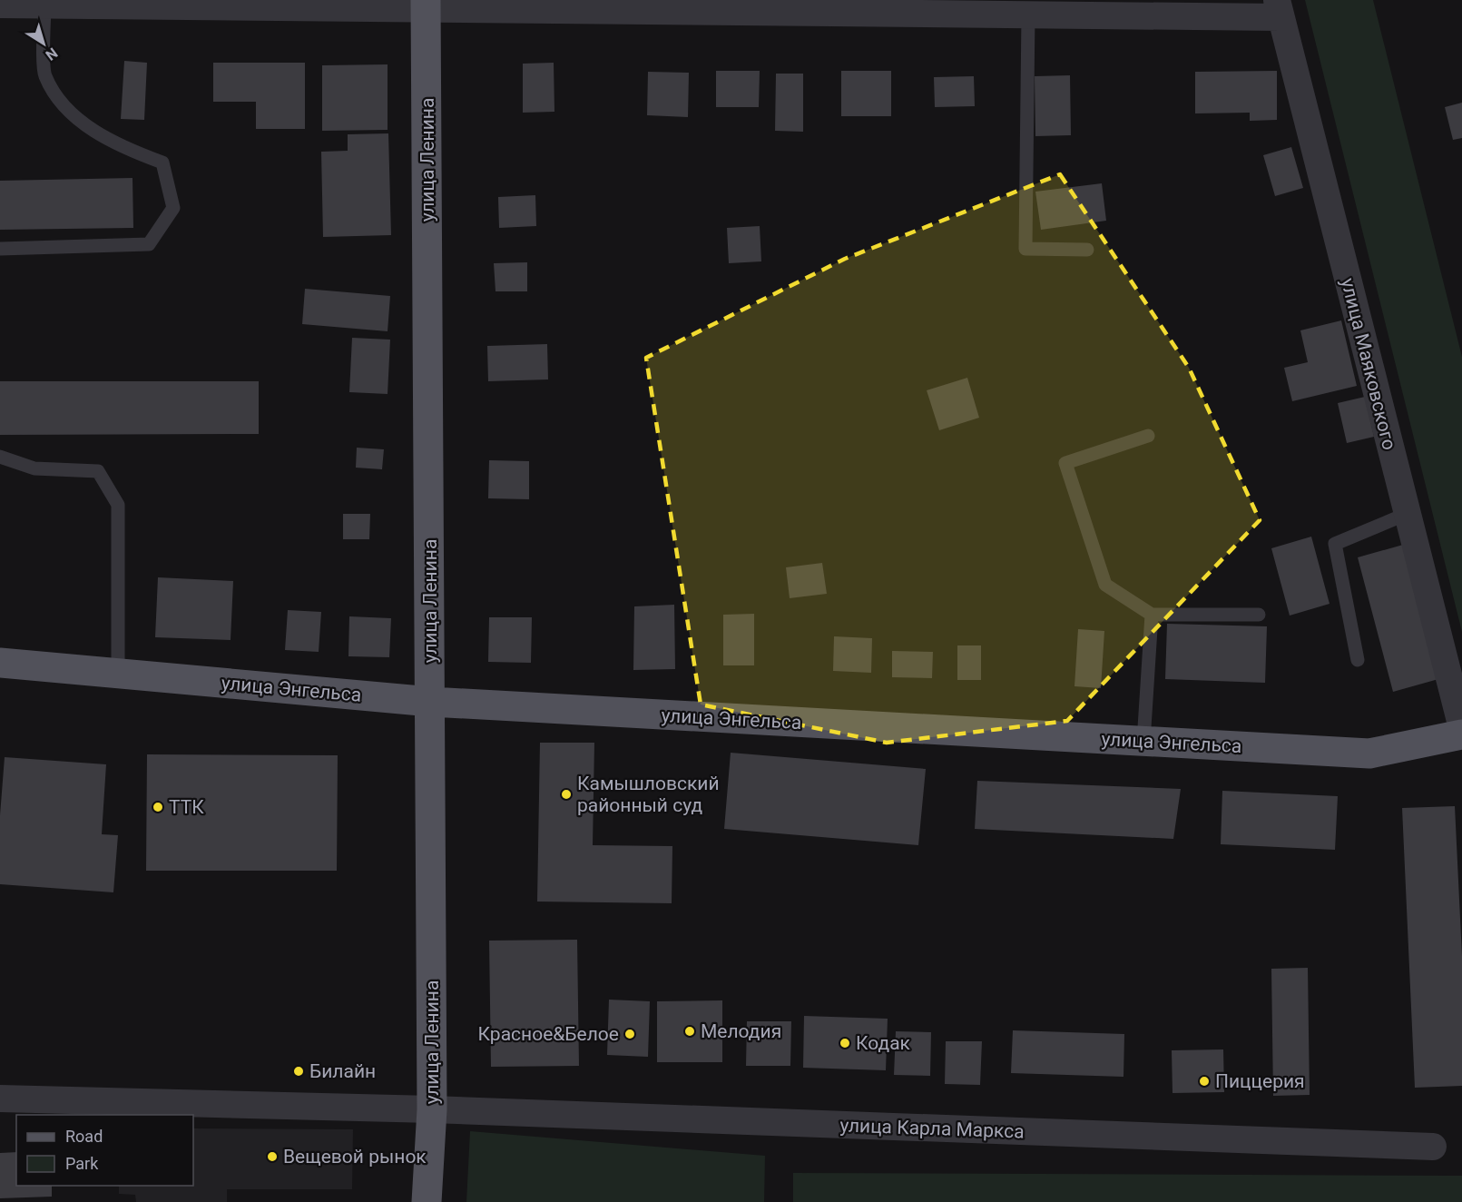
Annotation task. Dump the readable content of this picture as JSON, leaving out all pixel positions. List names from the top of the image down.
{
  "streets": {
    "main road": ["улица Ленина", "улица Энгельса"],
    "street": ["улица Маяковского", "улица Карла Маркса"]
  },
  "crossings": [
    ["улица Ленина", "улица Энгельса"],
    ["улица Ленина", "улица Карла Маркса"]
  ],
  "places": [
    "Камышловский районный суд",
    "ТТК",
    "Мелодия",
    "Красное&Белое",
    "Кодак",
    "Билайн",
    "Пиццерия",
    "Вещевой рынок"
  ],
  "legend": ["Road", "Park"],
  "north": "bottom right"
}
